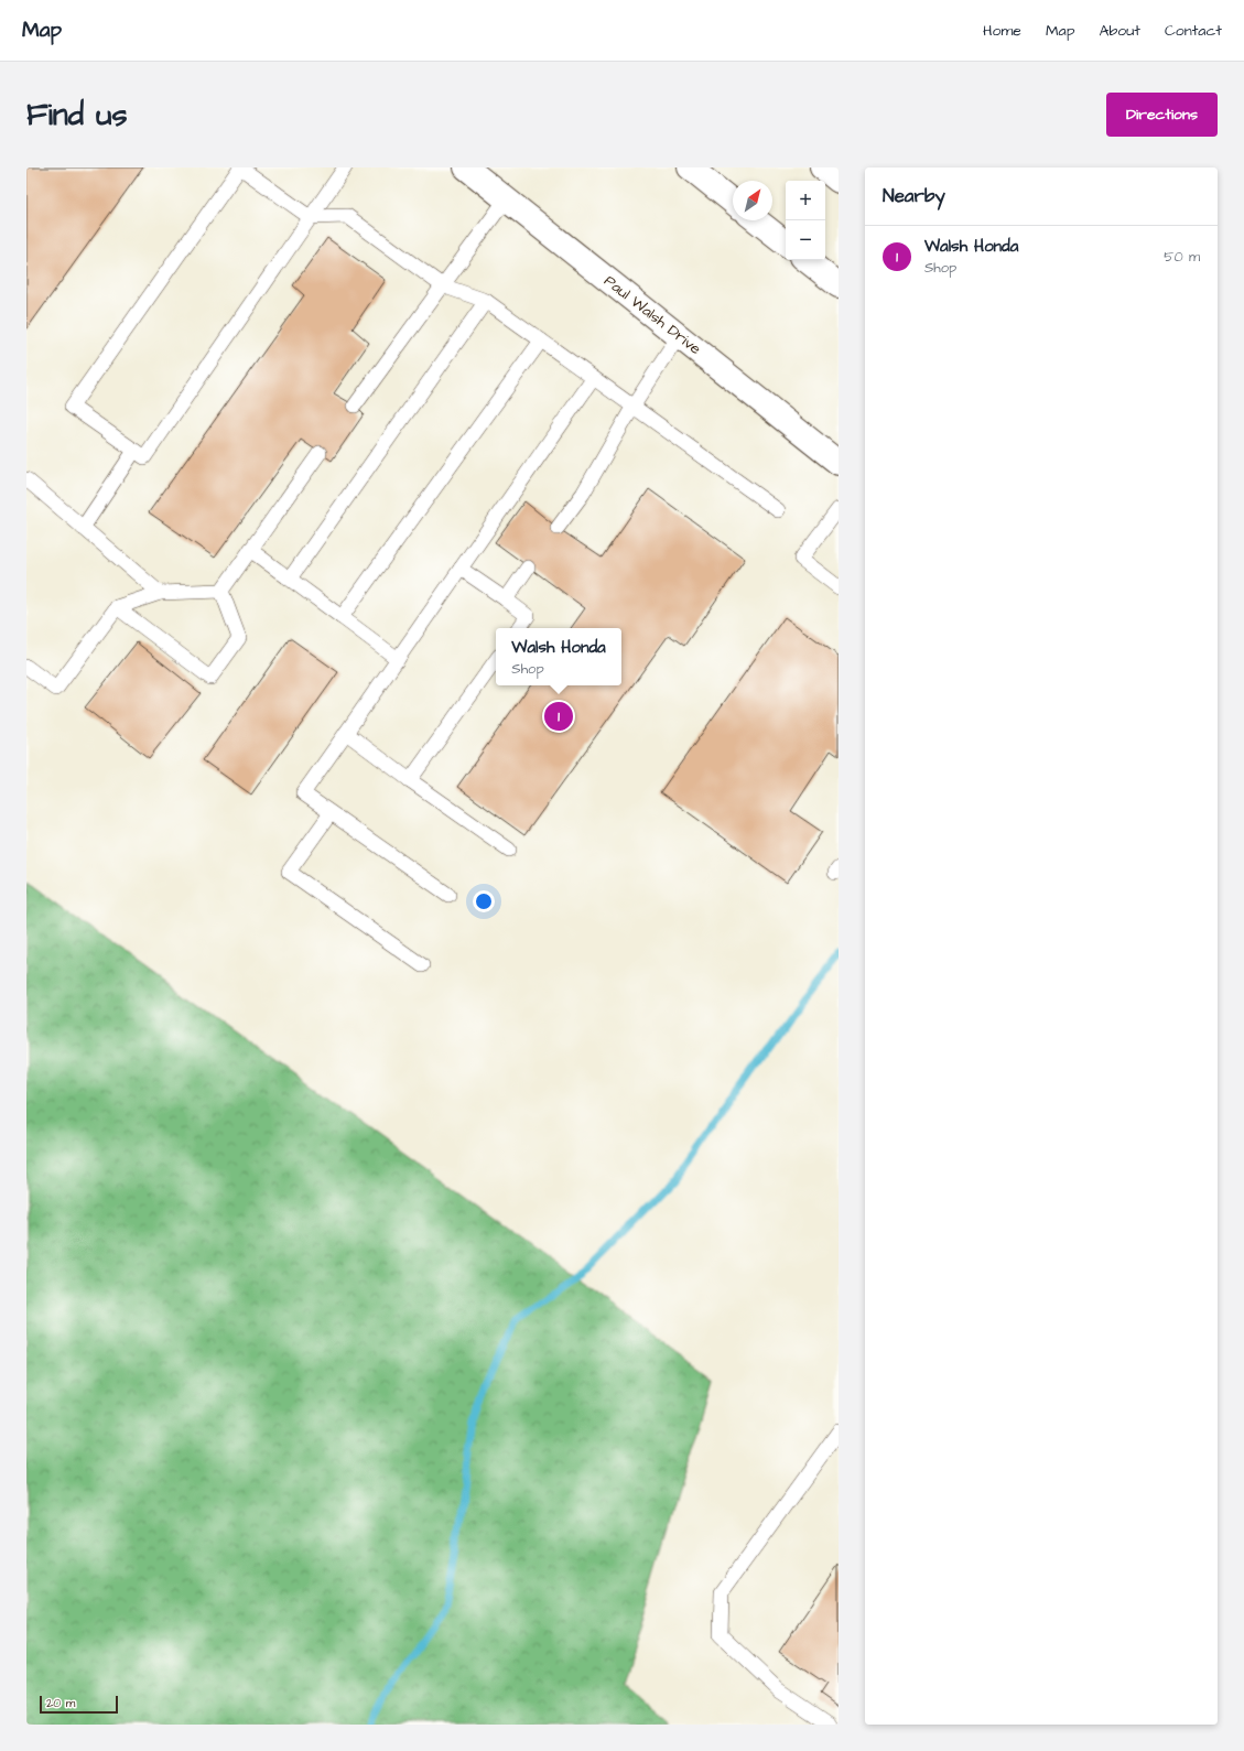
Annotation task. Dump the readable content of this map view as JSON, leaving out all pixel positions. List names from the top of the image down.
{
  "streets": {
    "street": ["Paul Walsh Drive"]
  },
  "scale_bar": "20 m",
  "north": "top right",
  "page": {
    "header": "Map",
    "nav": [
      "Home",
      "Map",
      "About",
      "Contact"
    ],
    "buttons": "Directions",
    "title": "Find us",
    "heading": "Nearby",
    "map_buttons": ["+", "−"],
    "list": [
      {
        "mark": "1",
        "name": "Walsh Honda",
        "note": "Shop",
        "value": "50 m"
      }
    ],
    "popup": ["Walsh Honda", "Shop"],
    "pins": "1",
    "scale": "20 m"
  }
}
